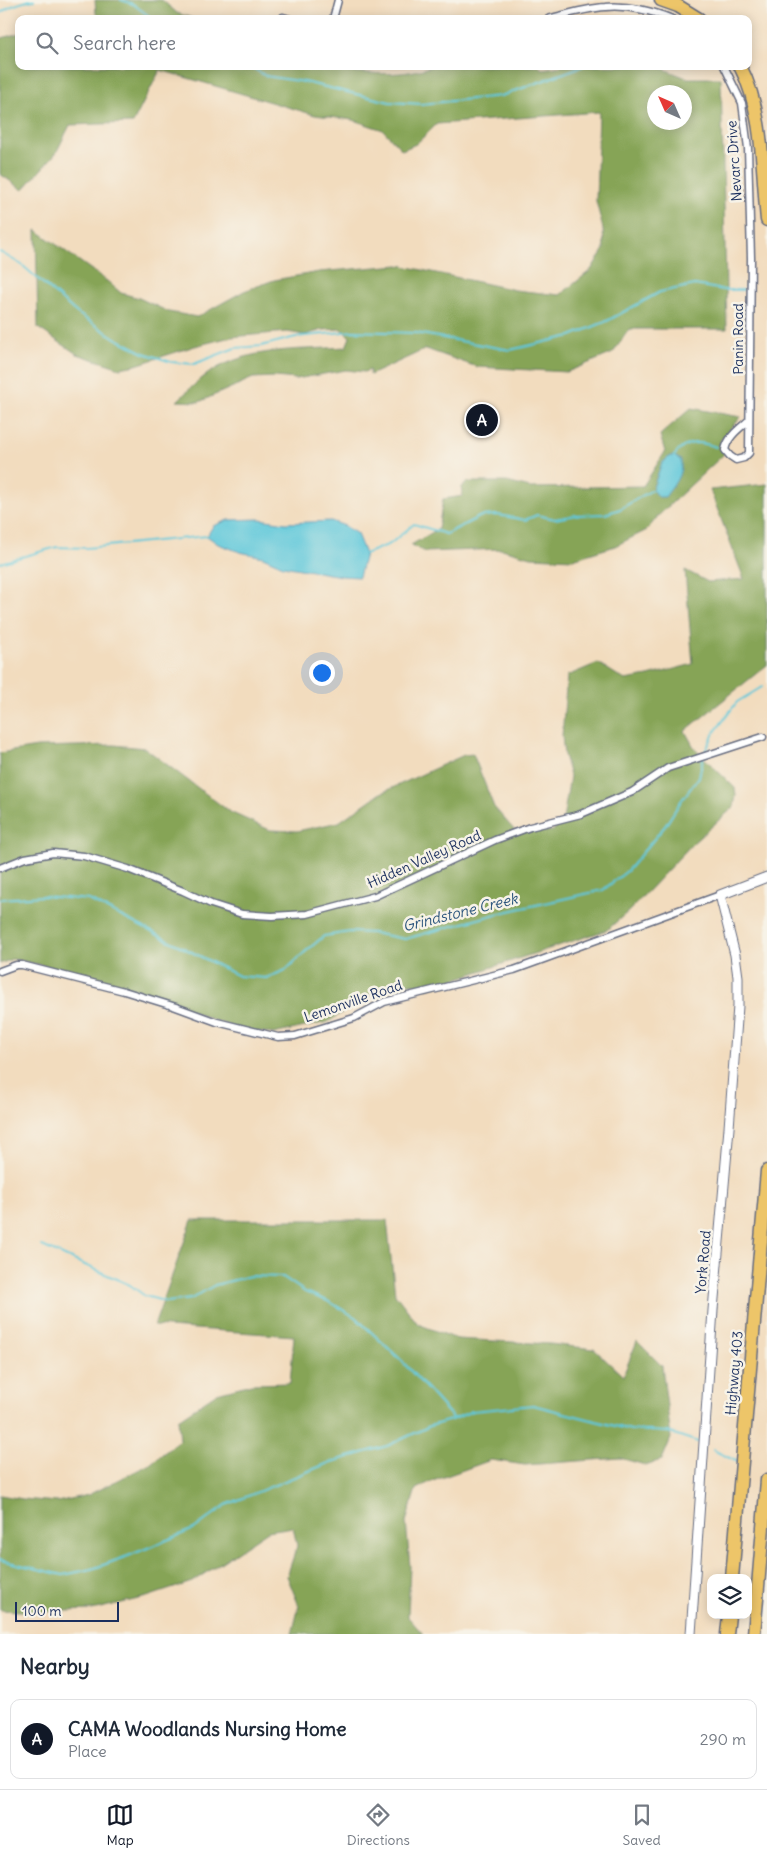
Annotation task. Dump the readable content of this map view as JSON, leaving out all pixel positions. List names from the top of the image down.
{
  "streets": {
    "highway": ["Highway 403"],
    "street": [
      "Nevarc Drive",
      "Panin Road",
      "Hidden Valley Road",
      "Lemonville Road",
      "York Road"
    ]
  },
  "crossings": [
    ["Nevarc Drive", "Panin Road"],
    ["Lemonville Road", "York Road"]
  ],
  "water": ["Grindstone Creek"],
  "scale_bar": "100 m",
  "north": "top left",
  "page": {
    "search": "Search here",
    "pins": "A",
    "scale": "100 m",
    "heading": "Nearby",
    "list": [
      {
        "mark": "A",
        "name": "CAMA Woodlands Nursing Home",
        "note": "Place",
        "value": "290 m"
      }
    ],
    "nav": ["Map", "Directions", "Saved"]
  }
}
